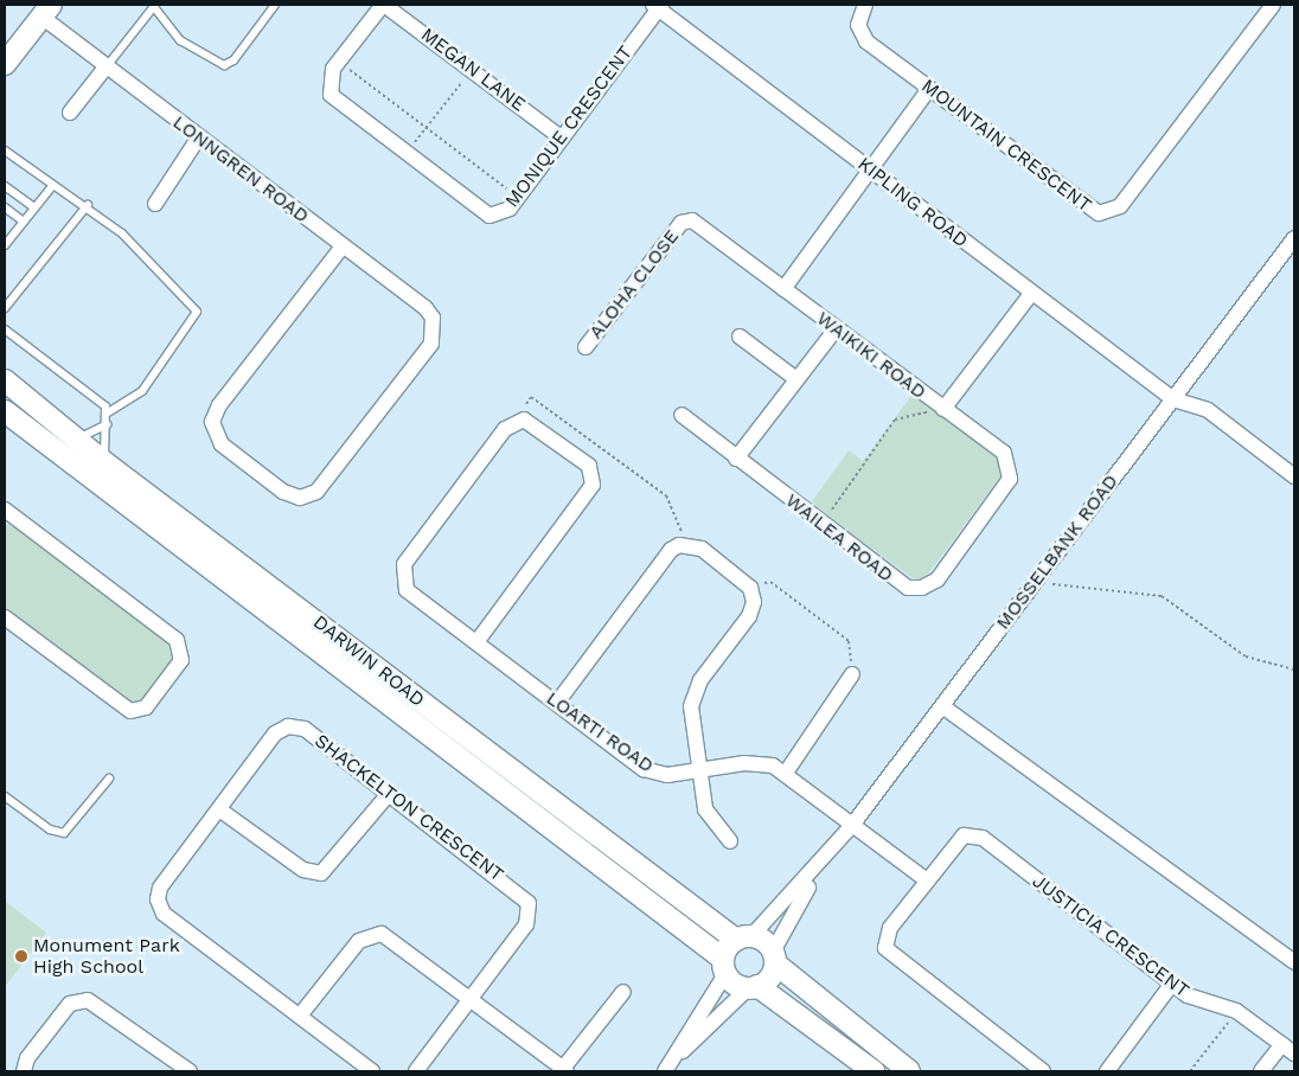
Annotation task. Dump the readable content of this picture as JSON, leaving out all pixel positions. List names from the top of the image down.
{
  "streets": {
    "street": [
      "MEGAN LANE",
      "MONIQUE CRESCENT",
      "MOUNTAIN CRESCENT",
      "LONNGREN ROAD",
      "KIPLING ROAD",
      "ALOHA CLOSE",
      "WAIKIKI ROAD",
      "WAILEA ROAD",
      "MOSSELBANK ROAD",
      "DARWIN ROAD",
      "LOARTI ROAD",
      "SHACKELTON CRESCENT",
      "JUSTICIA CRESCENT"
    ]
  },
  "crossings": [
    ["MEGAN LANE", "MONIQUE CRESCENT"],
    ["MONIQUE CRESCENT", "KIPLING ROAD"],
    ["KIPLING ROAD", "WAIKIKI ROAD"],
    ["KIPLING ROAD", "MOSSELBANK ROAD"],
    ["ALOHA CLOSE", "WAIKIKI ROAD"],
    ["WAIKIKI ROAD", "WAILEA ROAD"],
    ["MOSSELBANK ROAD", "DARWIN ROAD"],
    ["MOSSELBANK ROAD", "LOARTI ROAD"],
    ["LOARTI ROAD", "JUSTICIA CRESCENT"]
  ],
  "places": ["Monument Park High School"]
}
